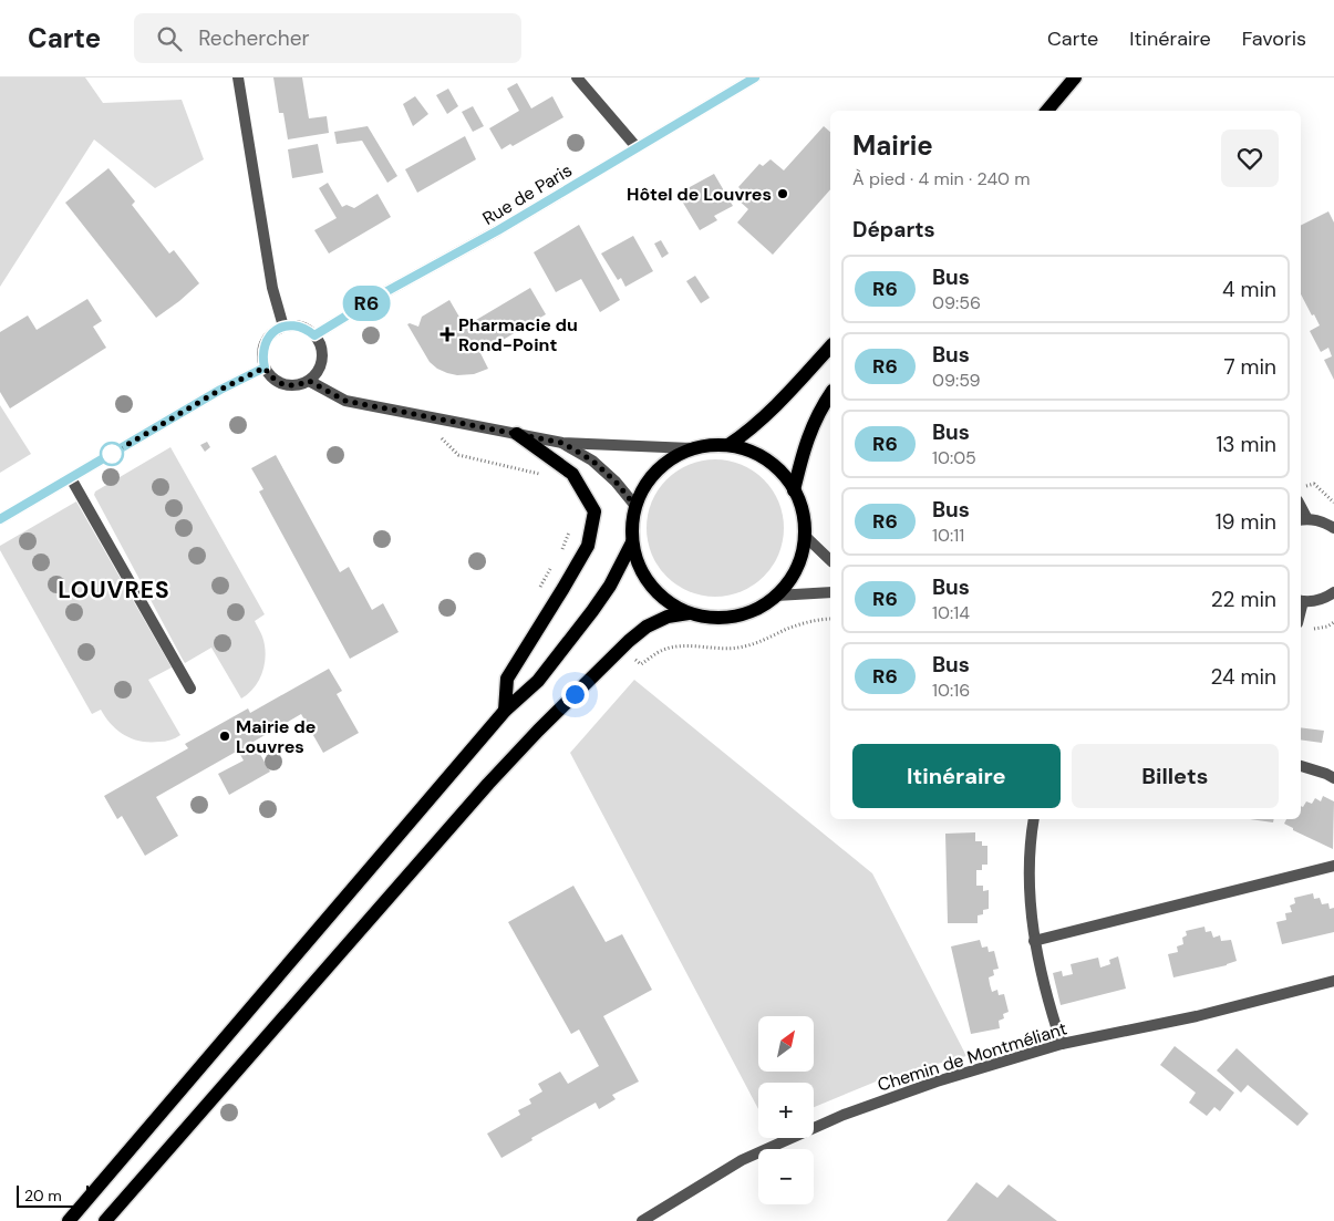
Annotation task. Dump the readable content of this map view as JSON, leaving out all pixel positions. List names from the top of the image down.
{
  "streets": {
    "street": ["Rue de Paris", "Chemin de Montméliant"]
  },
  "districts": ["LOUVRES"],
  "places": {
    "other": ["Hôtel de Louvres", "Mairie de Louvres"],
    "health": ["Pharmacie du Rond-Point"]
  },
  "lines": ["bus line R6"],
  "scale_bar": "20 m",
  "north": "top right",
  "page": {
    "header": "Carte",
    "search": "Rechercher",
    "nav": ["Carte", "Itinéraire", "Favoris"],
    "on_map": "R6",
    "heading": [
      ["Mairie", "À pied · 4 min · 240 m"],
      "Départs"
    ],
    "list": [
      {
        "mark": "R6",
        "name": "Bus",
        "note": "09:56",
        "value": "4 min"
      },
      {
        "mark": "R6",
        "name": "Bus",
        "note": "09:59",
        "value": "7 min"
      },
      {
        "mark": "R6",
        "name": "Bus",
        "note": "10:05",
        "value": "13 min"
      },
      {
        "mark": "R6",
        "name": "Bus",
        "note": "10:11",
        "value": "19 min"
      },
      {
        "mark": "R6",
        "name": "Bus",
        "note": "10:14",
        "value": "22 min"
      },
      {
        "mark": "R6",
        "name": "Bus",
        "note": "10:16",
        "value": "24 min"
      }
    ],
    "buttons": ["Itinéraire", "Billets"],
    "map_buttons": ["+", "−"],
    "scale": "20 m"
  }
}
